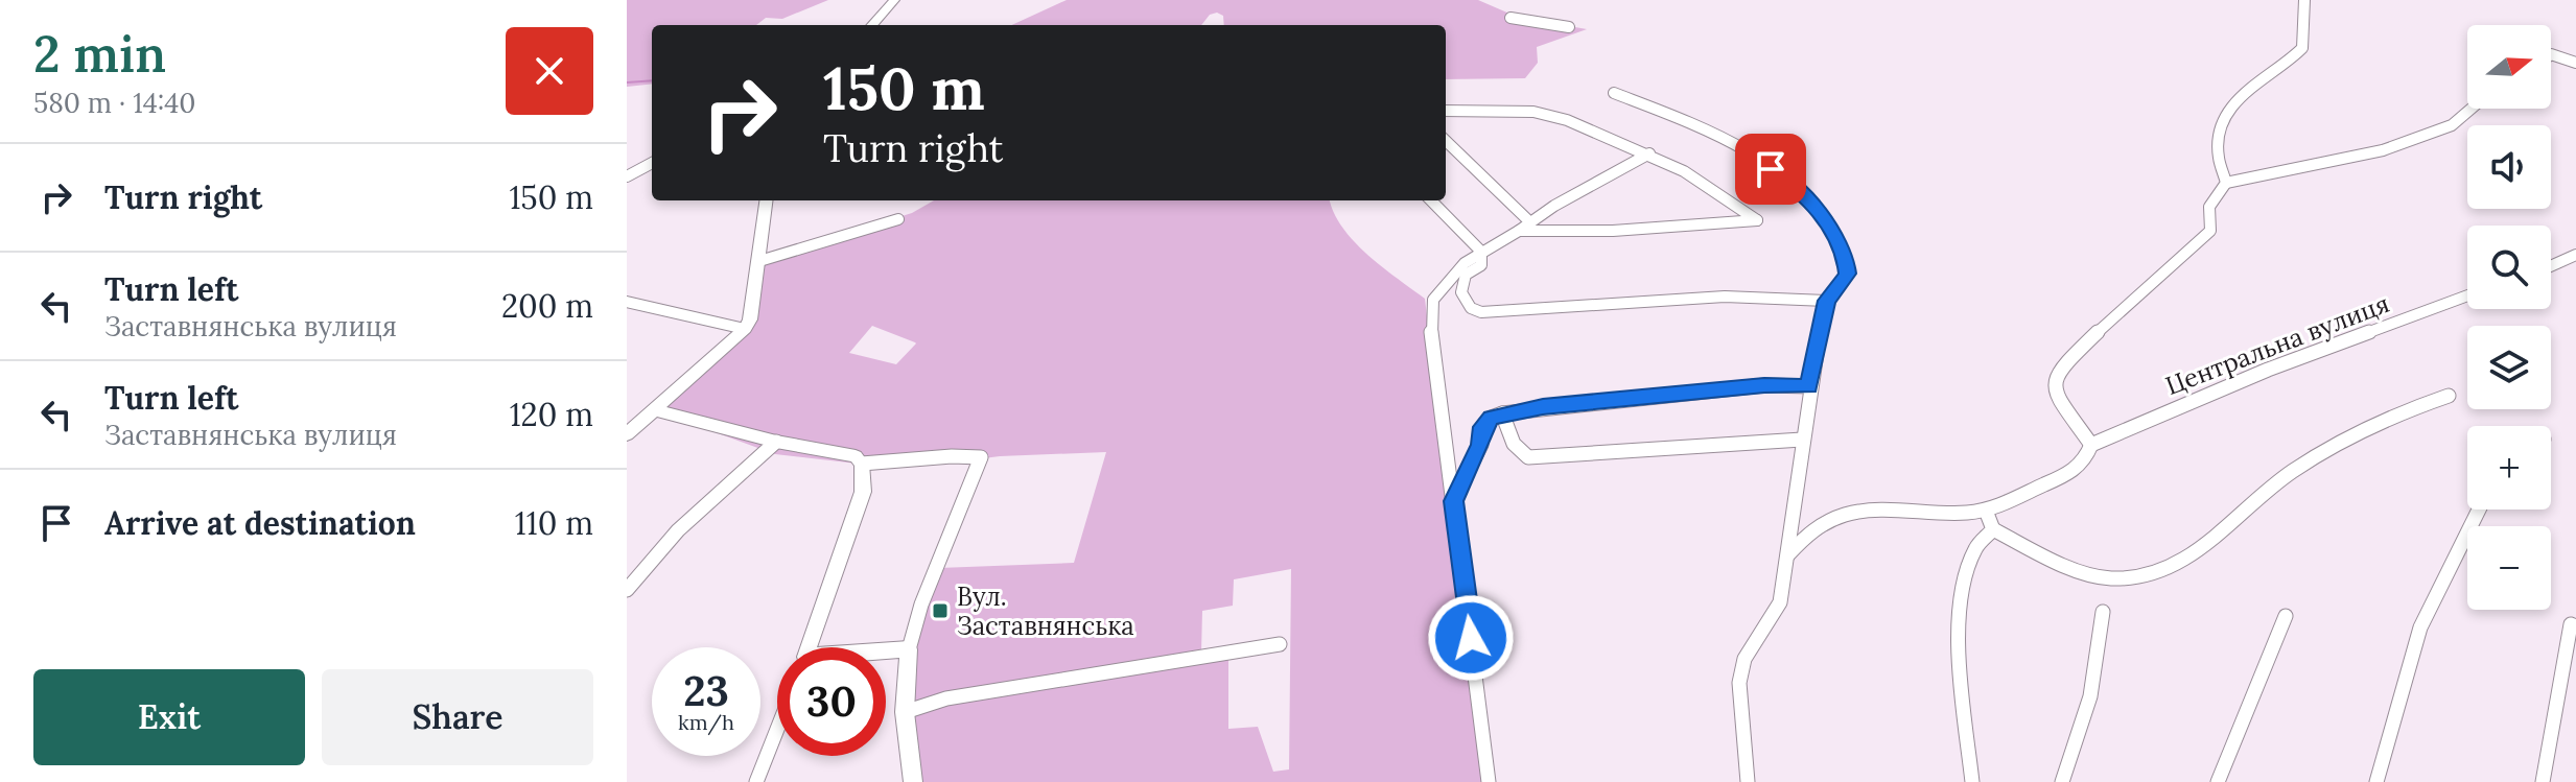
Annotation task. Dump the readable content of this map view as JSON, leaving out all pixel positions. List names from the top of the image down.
{
  "streets": {
    "street": ["Центральна вулиця"]
  },
  "places": {
    "transit": ["Вул. Заставнянська"]
  },
  "north": "right",
  "page": {
    "heading": ["2 min", "580 m · 14:40"],
    "map_buttons": ["+", "−"],
    "turn": ["150 m", "Turn right"],
    "list": [
      {
        "name": "Turn right",
        "value": "150 m"
      },
      {
        "name": "Turn left",
        "note": "Заставнянська вулиця",
        "value": "200 m"
      },
      {
        "name": "Turn left",
        "note": "Заставнянська вулиця",
        "value": "120 m"
      },
      {
        "name": "Arrive at destination",
        "value": "110 m"
      }
    ],
    "speed": "23 km/h",
    "limit": "30",
    "buttons": ["Exit", "Share"]
  }
}
